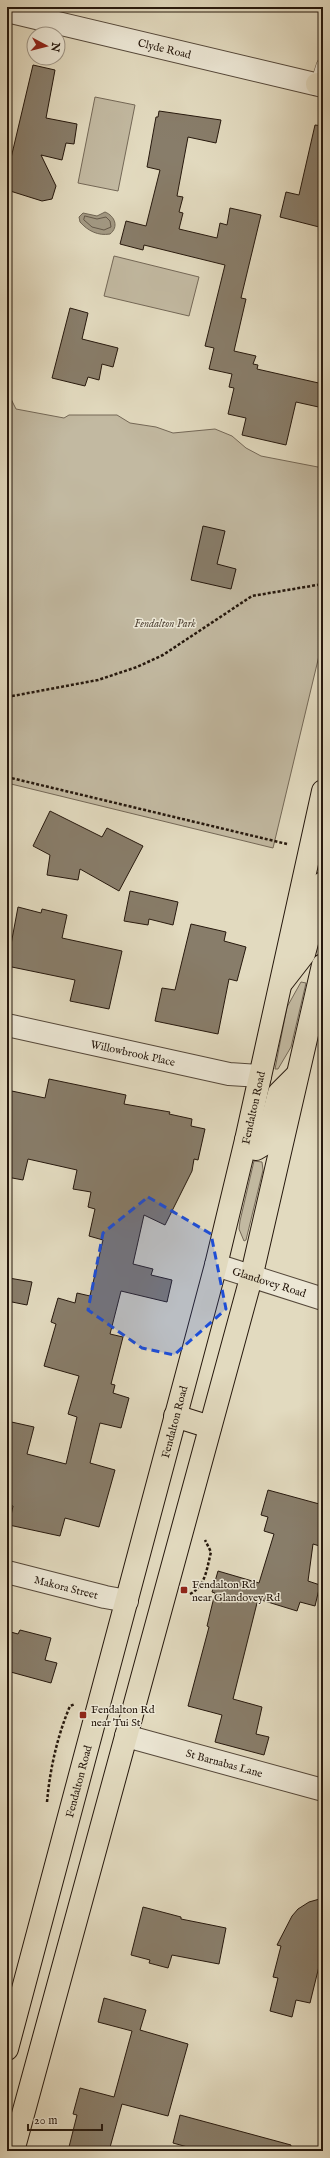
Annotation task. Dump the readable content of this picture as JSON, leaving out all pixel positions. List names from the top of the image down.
{
  "streets": {
    "main road": ["Fendalton Road"],
    "street": [
      "Clyde Road",
      "Willowbrook Place",
      "Glandovey Road",
      "Makora Street",
      "St Barnabas Lane"
    ]
  },
  "crossings": [
    ["Willowbrook Place", "Fendalton Road"],
    ["Fendalton Road", "Glandovey Road"],
    ["Fendalton Road", "Makora Street"]
  ],
  "parks": ["Fendalton Park"],
  "places": {
    "transit": ["Fendalton Rd near Glandovey Rd", "Fendalton Rd near Tui St"]
  },
  "scale_bar": "20 m",
  "north": "right"
}
